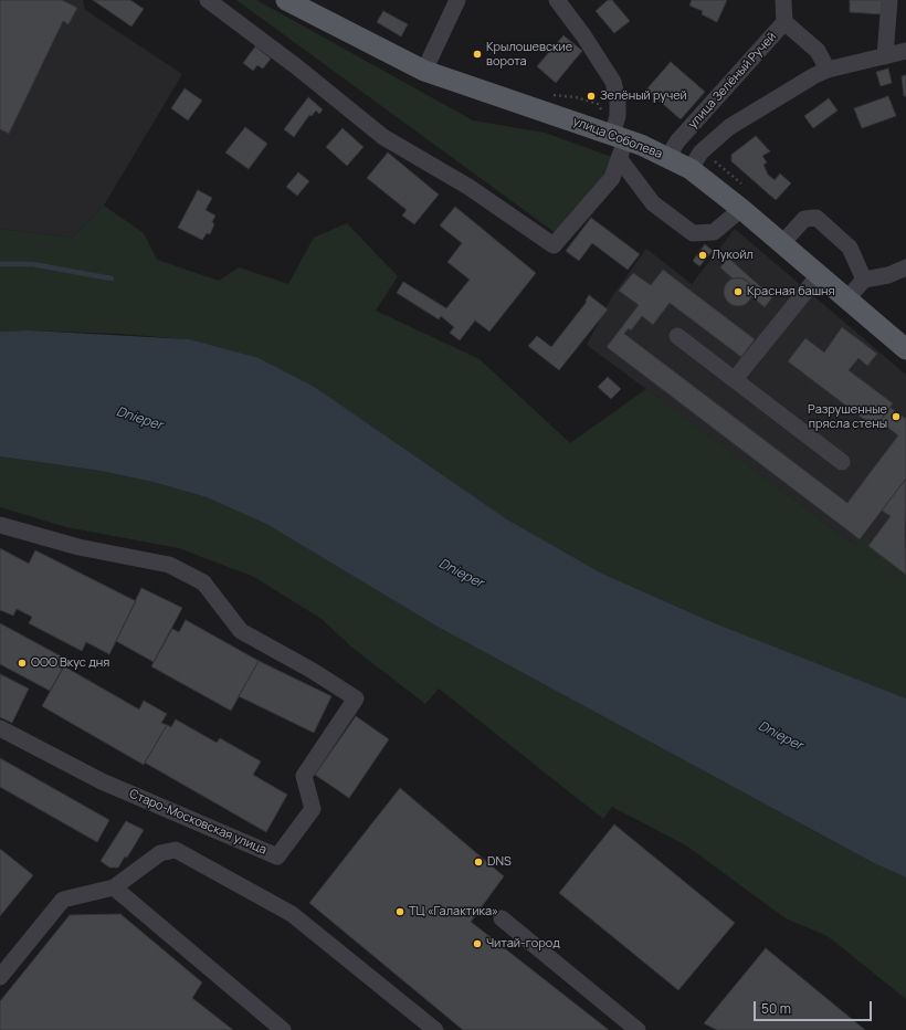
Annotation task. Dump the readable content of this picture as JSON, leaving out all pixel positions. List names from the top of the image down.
{
  "streets": {
    "main road": ["улица Соболева"],
    "street": ["улица Зелёный Ручей", "Старо-Московская улица"]
  },
  "crossings": [
    ["улица Зелёный Ручей", "улица Соболева"]
  ],
  "water": ["Dnieper"],
  "places": [
    "Крылошевские ворота",
    "Зелёный ручей",
    "Лукойл",
    "Красная башня",
    "Разрушенные прясла стены",
    "ООО Вкус дня",
    "DNS",
    "ТЦ «Галактика»",
    "Читай-город"
  ],
  "scale_bar": "50 m"
}
